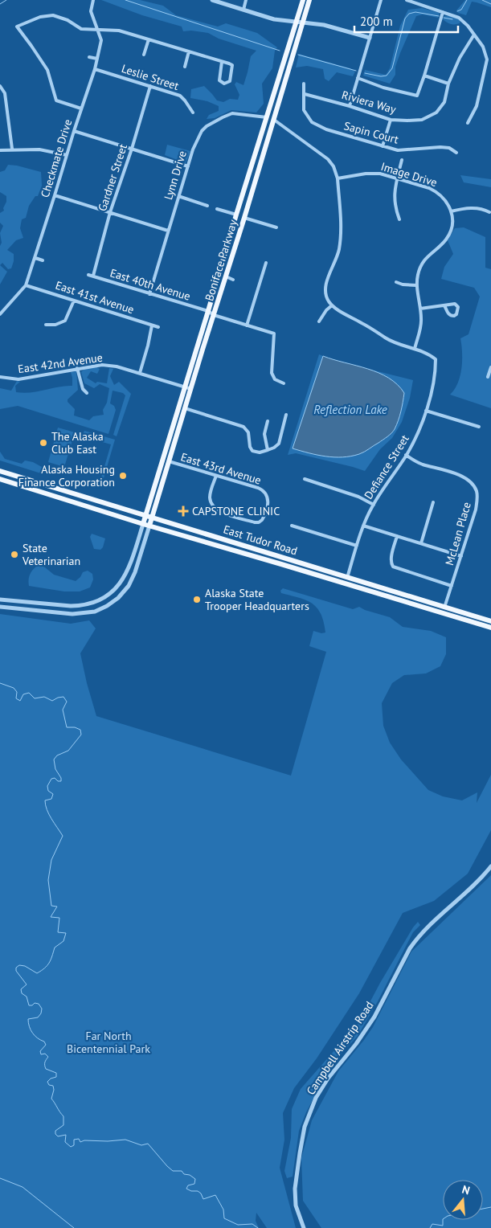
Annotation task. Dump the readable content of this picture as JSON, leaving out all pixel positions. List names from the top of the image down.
{
  "streets": {
    "main road": ["Boniface Parkway", "East Tudor Road"],
    "street": [
      "Leslie Street",
      "Riviera Way",
      "Sapin Court",
      "Checkmate Drive",
      "Image Drive",
      "Lynn Drive",
      "Gardner Street",
      "East 40th Avenue",
      "East 41st Avenue",
      "East 42nd Avenue",
      "Defiance Street",
      "East 43rd Avenue",
      "McLean Place",
      "Campbell Airstrip Road"
    ]
  },
  "crossings": [
    ["Leslie Street", "Checkmate Drive"],
    ["Leslie Street", "Gardner Street"],
    ["Riviera Way", "Sapin Court"],
    ["Checkmate Drive", "East 41st Avenue"],
    ["Lynn Drive", "Boniface Parkway"],
    ["Lynn Drive", "East 40th Avenue"],
    ["Gardner Street", "East 40th Avenue"],
    ["Boniface Parkway", "East 40th Avenue"],
    ["Boniface Parkway", "East 42nd Avenue"],
    ["Boniface Parkway", "East 43rd Avenue"],
    ["Boniface Parkway", "East Tudor Road"],
    ["Defiance Street", "McLean Place"],
    ["Defiance Street", "East Tudor Road"],
    ["McLean Place", "East Tudor Road"]
  ],
  "water": ["Reflection Lake"],
  "parks": ["Far North Bicentennial Park"],
  "places": {
    "other": [
      "The Alaska Club East",
      "Alaska Housing Finance Corporation",
      "State Veterinarian",
      "Alaska State Trooper Headquarters"
    ],
    "health": ["CAPSTONE CLINIC"]
  },
  "scale_bar": "200 m",
  "north": "top"
}
